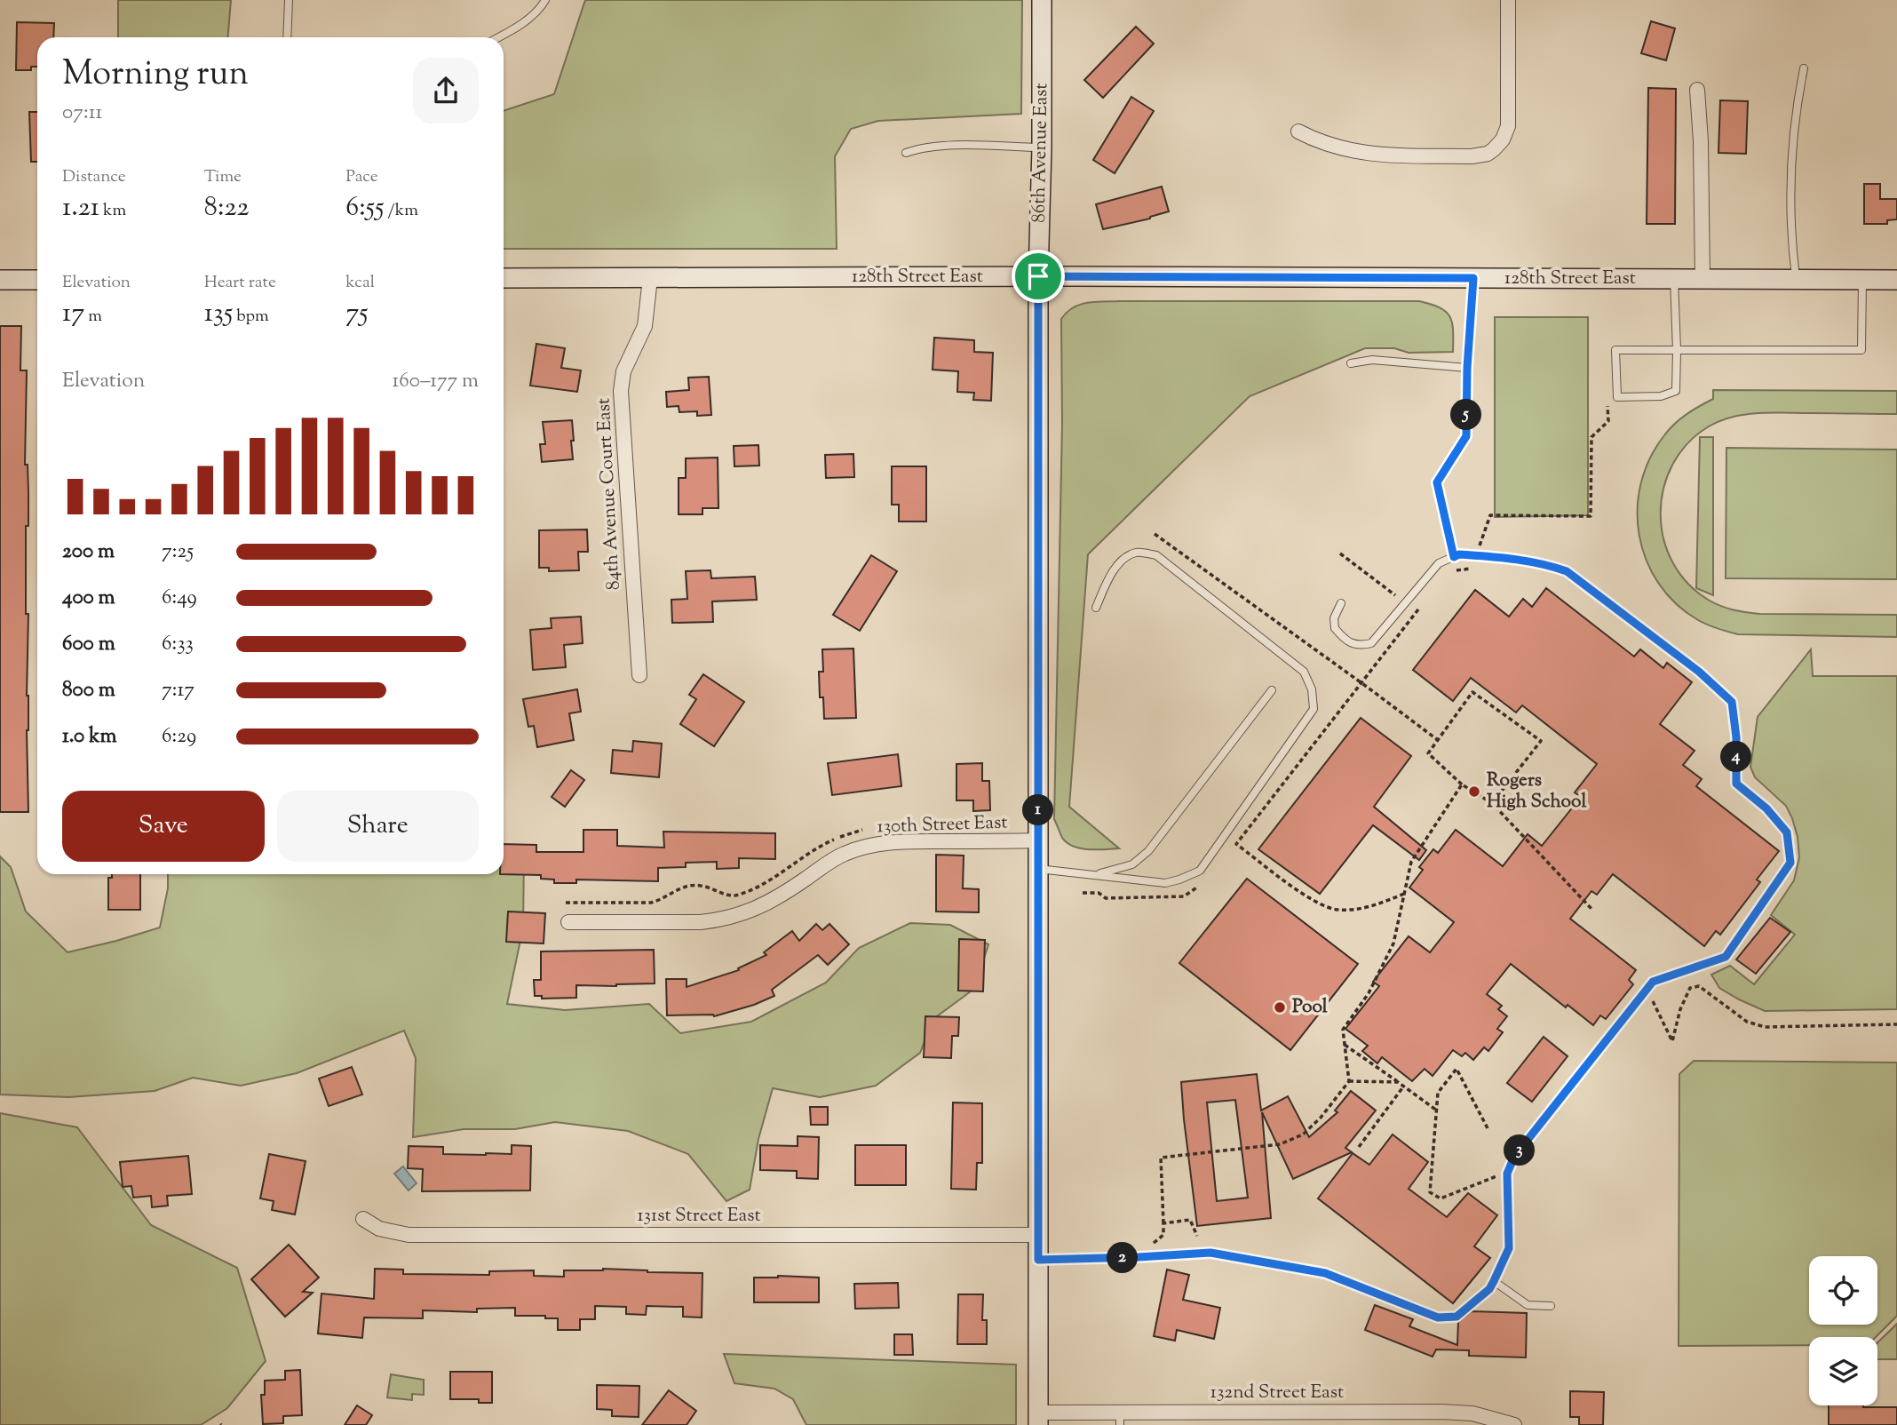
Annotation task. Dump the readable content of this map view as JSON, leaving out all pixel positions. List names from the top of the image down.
{
  "streets": {
    "street": [
      "86th Avenue East",
      "128th Street East",
      "84th Avenue Court East",
      "130th Street East",
      "131st Street East",
      "132nd Street East"
    ]
  },
  "crossings": [
    ["86th Avenue East", "128th Street East"],
    ["86th Avenue East", "130th Street East"],
    ["86th Avenue East", "131st Street East"],
    ["86th Avenue East", "132nd Street East"],
    ["128th Street East", "84th Avenue Court East"]
  ],
  "places": ["Rogers High School", "Pool"],
  "page": {
    "heading": ["Morning run", "07:11"],
    "stats": [
      ["Distance", "1.21 km"],
      ["Time", "8:22"],
      ["Pace", "6:55 /km"],
      ["Elevation", "17 m"],
      ["Heart rate", "135 bpm"],
      ["kcal", "75"]
    ],
    "chart": ["Elevation", "160–177 m"],
    "pins": [
      "5",
      "4",
      "1",
      "3",
      "2"
    ],
    "list": [
      {
        "name": "200 m",
        "note": "7:25"
      },
      {
        "name": "400 m",
        "note": "6:49"
      },
      {
        "name": "600 m",
        "note": "6:33"
      },
      {
        "name": "800 m",
        "note": "7:17"
      },
      {
        "name": "1.0 km",
        "note": "6:29"
      }
    ],
    "buttons": ["Save", "Share"]
  }
}
